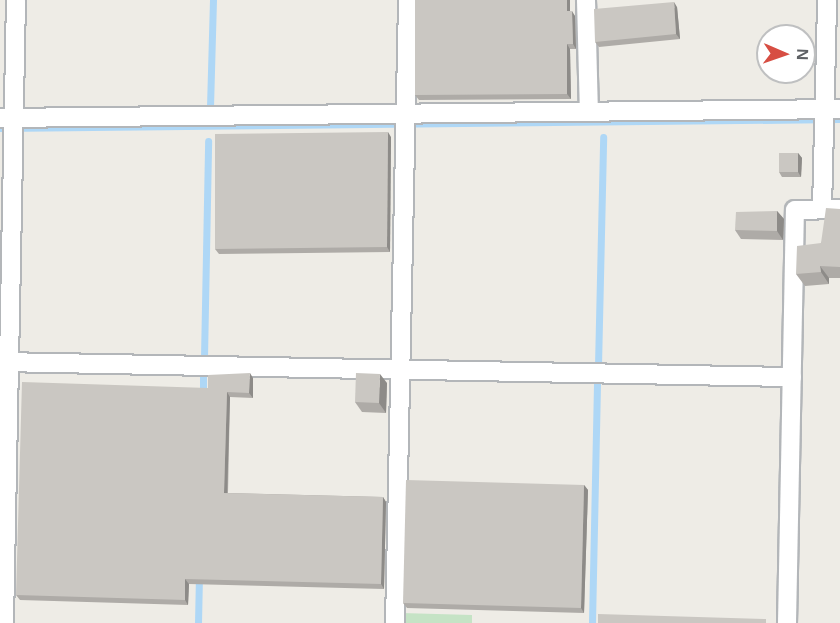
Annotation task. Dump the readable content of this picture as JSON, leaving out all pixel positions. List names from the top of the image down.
{
  "north": "right"
}
